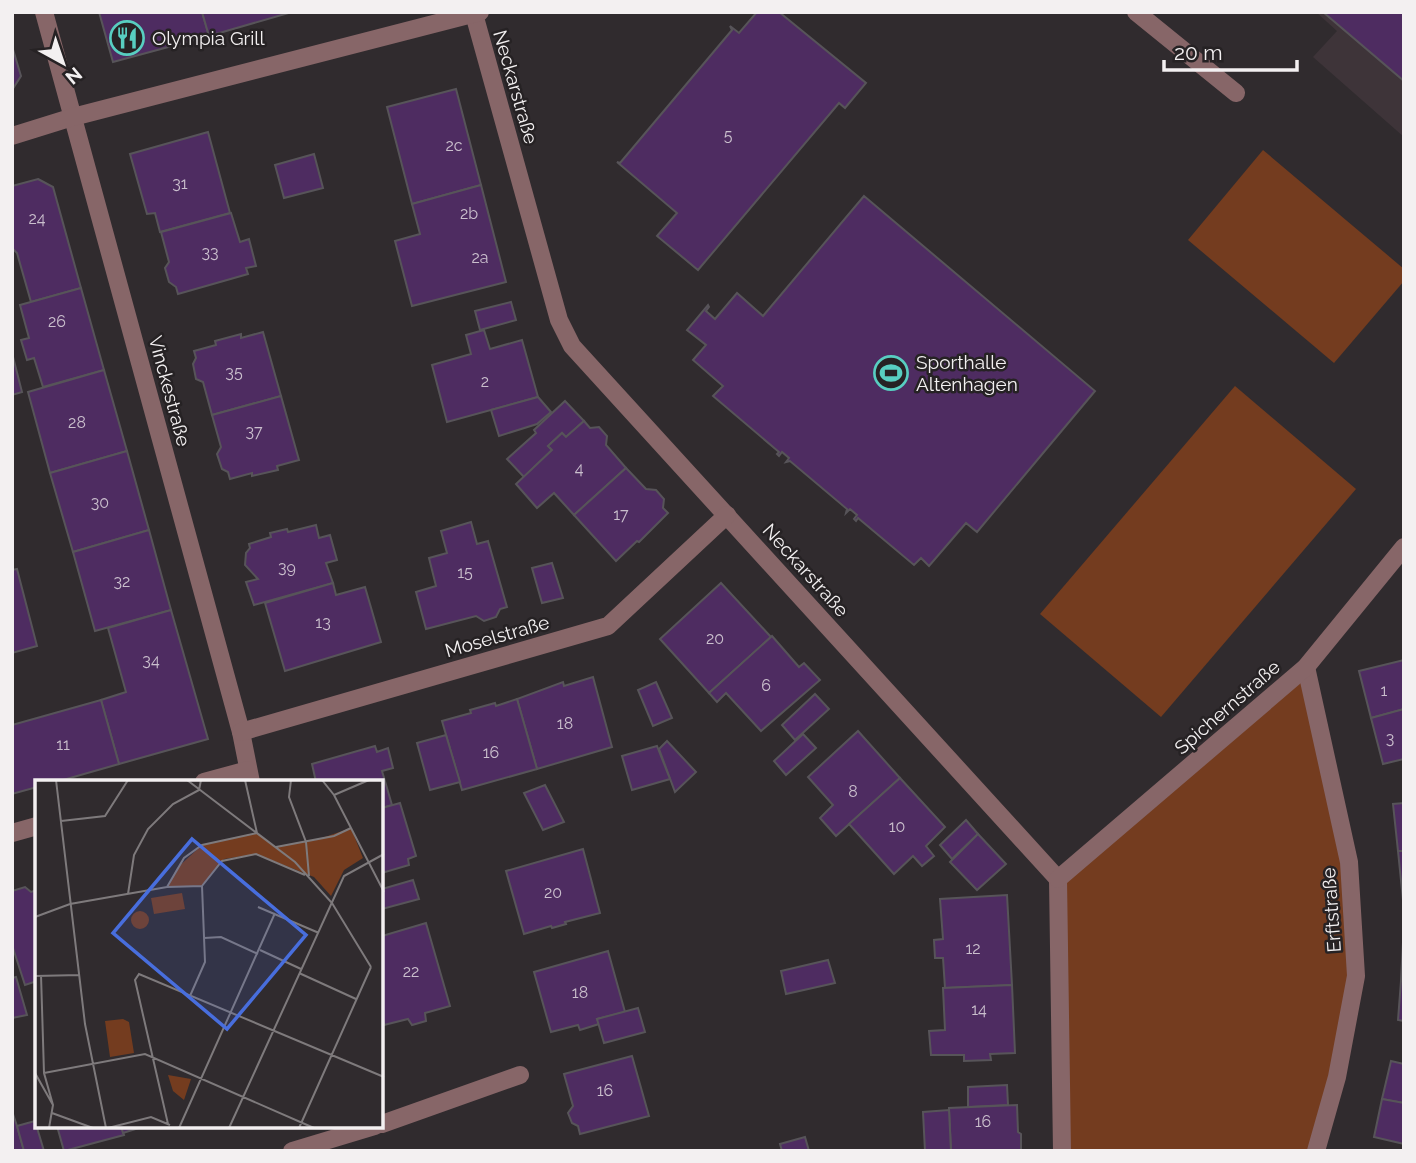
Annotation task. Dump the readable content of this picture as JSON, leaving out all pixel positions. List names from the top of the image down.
{
  "streets": {
    "street": [
      "Neckarstraße",
      "Vinckestraße",
      "Moselstraße",
      "Spichernstraße",
      "Erftstraße"
    ]
  },
  "crossings": [
    ["Neckarstraße", "Moselstraße"],
    ["Neckarstraße", "Spichernstraße"],
    ["Vinckestraße", "Moselstraße"],
    ["Spichernstraße", "Erftstraße"]
  ],
  "places": {
    "restaurant": ["Olympia Grill"],
    "sports": ["Sporthalle Altenhagen"]
  },
  "house_numbers": [
    "5",
    "2c",
    "31",
    "2b",
    "24",
    "33",
    "2a",
    "26",
    "35",
    "2",
    "28",
    "37",
    "4",
    "30",
    "17",
    "39",
    "15",
    "32",
    "13",
    "20",
    "34",
    "6",
    "1",
    "18",
    "3",
    "11",
    "16",
    "8",
    "10",
    "20",
    "12",
    "22",
    "18",
    "14",
    "16",
    "16"
  ],
  "scale_bar": "20 m",
  "north": "bottom right"
}
